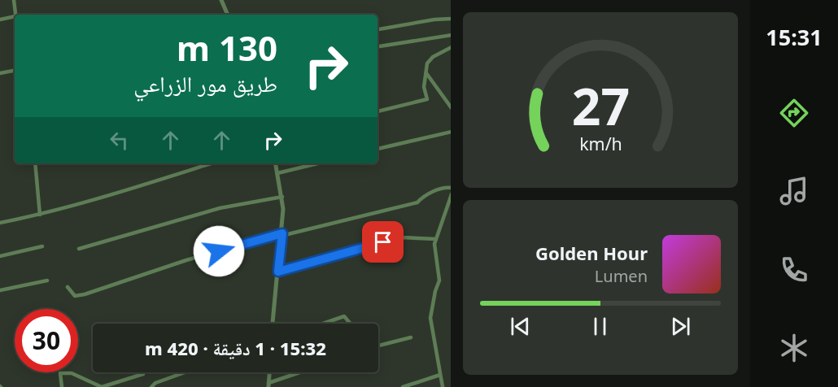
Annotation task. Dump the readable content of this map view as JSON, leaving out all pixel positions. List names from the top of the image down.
{
  "page": {
    "tabs": "15:31",
    "turn": ["130 m", "طريق مور الزراعي"],
    "song": ["Golden Hour", "Lumen"],
    "limit": "30",
    "trip": "15:32 · 1 دقيقة · 420 m",
    "gauge": ["27", "km/h"]
  }
}
